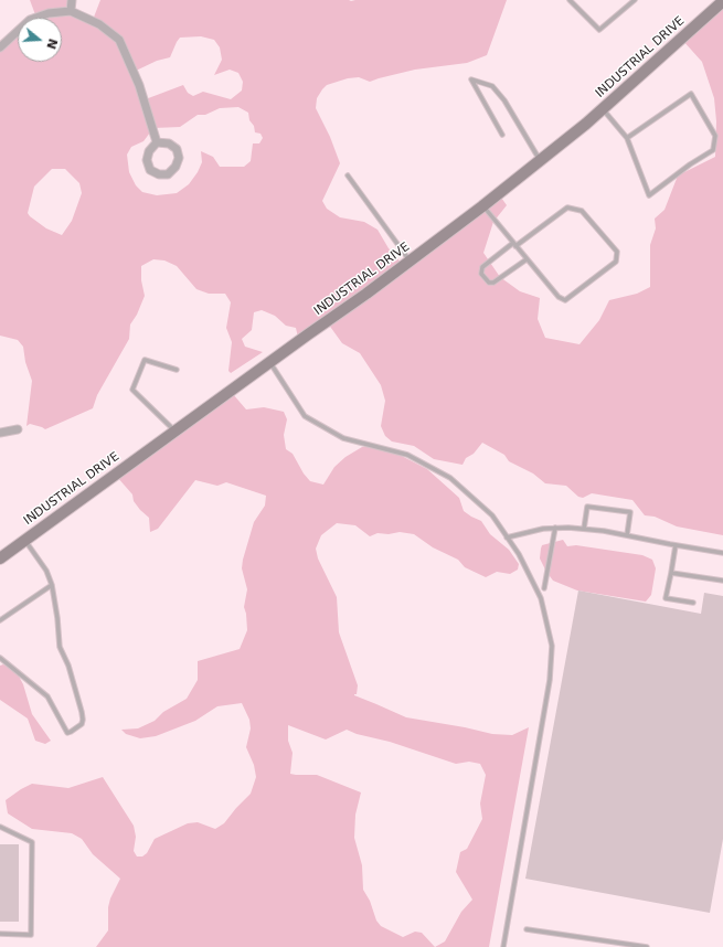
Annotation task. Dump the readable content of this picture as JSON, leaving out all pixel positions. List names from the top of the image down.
{
  "streets": {
    "street": ["INDUSTRIAL DRIVE"]
  },
  "north": "right"
}
